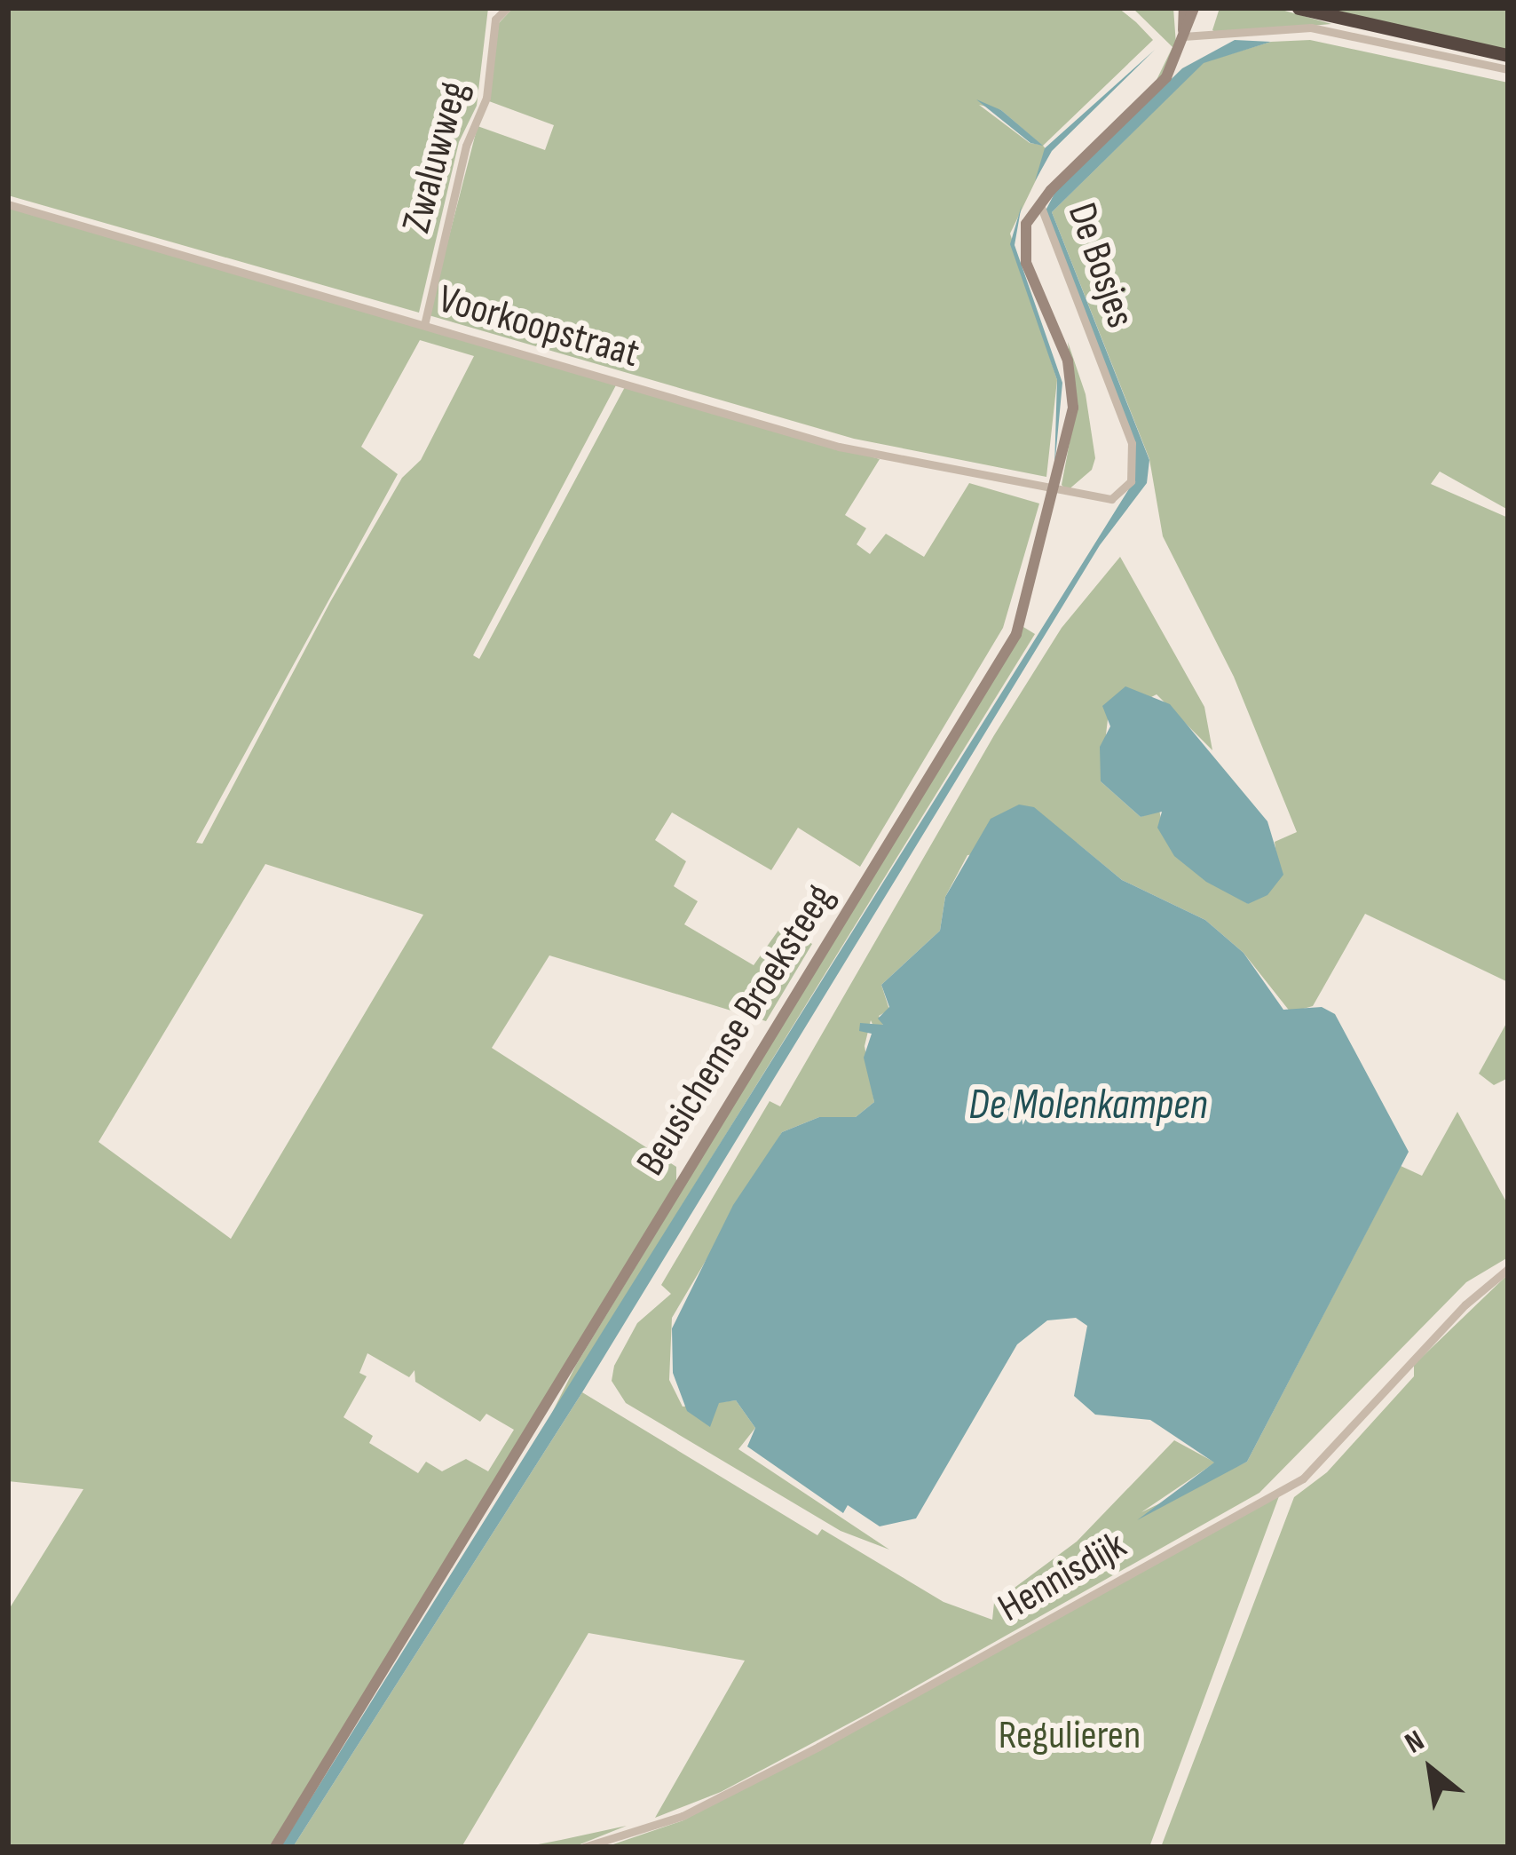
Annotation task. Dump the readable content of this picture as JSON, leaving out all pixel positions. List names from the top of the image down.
{
  "streets": {
    "street": [
      "Zwaluwweg",
      "De Bosjes",
      "Voorkoopstraat",
      "Beusichemse Broeksteeg",
      "Hennisdijk"
    ]
  },
  "crossings": [
    ["Zwaluwweg", "Voorkoopstraat"],
    ["De Bosjes", "Voorkoopstraat"],
    ["De Bosjes", "Beusichemse Broeksteeg"],
    ["Voorkoopstraat", "Beusichemse Broeksteeg"]
  ],
  "water": ["De Molenkampen"],
  "parks": ["Regulieren"],
  "north": "top left"
}
